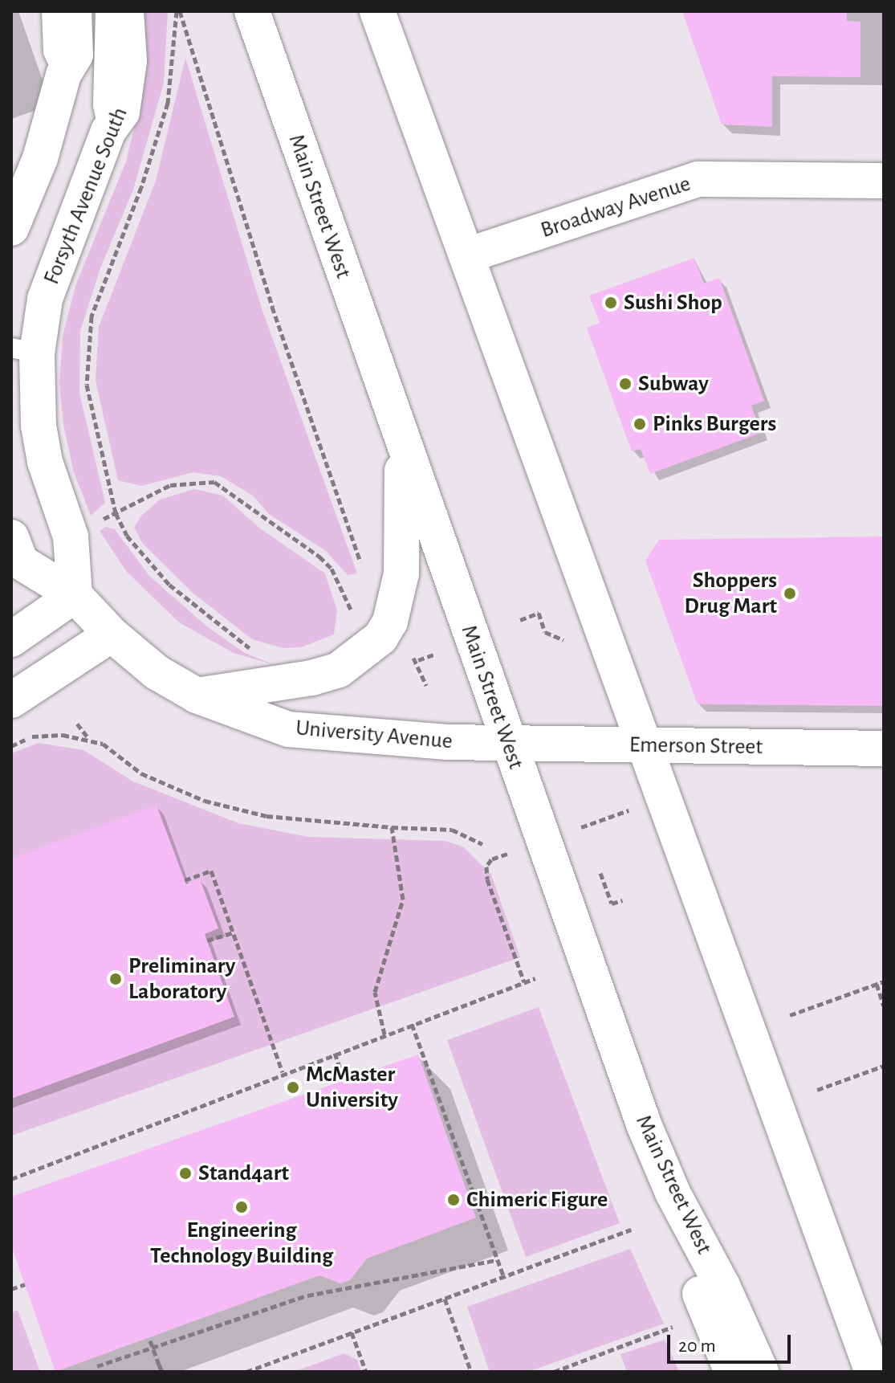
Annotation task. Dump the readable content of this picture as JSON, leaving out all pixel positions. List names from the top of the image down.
{
  "streets": {
    "main road": [
      "Forsyth Avenue South",
      "Main Street West",
      "Broadway Avenue",
      "University Avenue",
      "Emerson Street"
    ]
  },
  "crossings": [
    ["Forsyth Avenue South", "University Avenue"],
    ["Main Street West", "University Avenue"],
    ["Main Street West", "Emerson Street"],
    ["University Avenue", "Emerson Street"]
  ],
  "places": [
    "Sushi Shop",
    "Subway",
    "Pinks Burgers",
    "Shoppers Drug Mart",
    "Preliminary Laboratory",
    "McMaster University",
    "Stand4art",
    "Chimeric Figure",
    "Engineering Technology Building"
  ],
  "scale_bar": "20 m"
}
